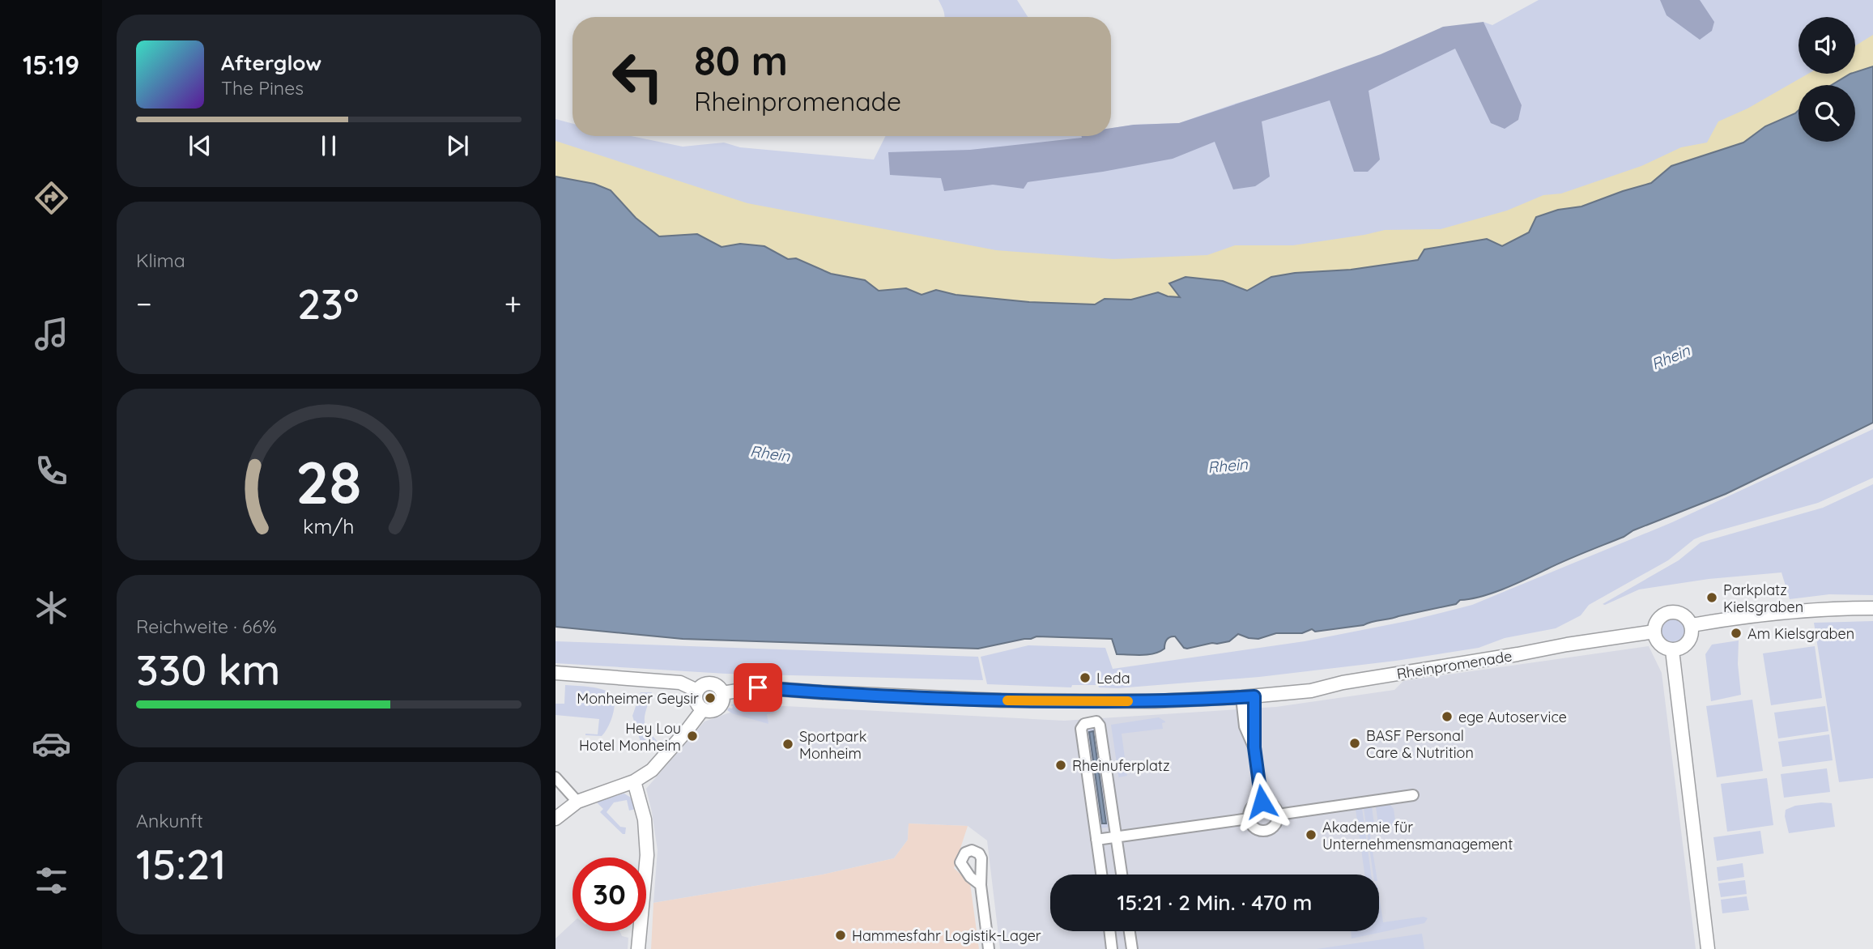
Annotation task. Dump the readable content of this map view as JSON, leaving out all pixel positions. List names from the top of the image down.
{
  "streets": {
    "street": ["Rheinpromenade"]
  },
  "water": ["Rhein"],
  "places": [
    "Parkplatz Kielsgraben",
    "Am Kielsgraben",
    "Leda",
    "Monheimer Geysir",
    "ege Autoservice",
    "Hey Lou Hotel Monheim",
    "BASF Personal Care & Nutrition",
    "Sportpark Monheim",
    "Rheinuferplatz",
    "Akademie für Unternehmensmanagement",
    "Hammesfahr Logistik-Lager"
  ],
  "page": {
    "tabs": "15:19",
    "turn": ["80 m", "Rheinpromenade"],
    "song": ["Afterglow", "The Pines"],
    "tile": [
      "Klima",
      ["Reichweite · 66%", "330 km"],
      ["Ankunft", "15:21"]
    ],
    "heat": ["−", "23°", "+"],
    "limit": "30",
    "trip": "15:21 · 2 Min. · 470 m",
    "gauge": ["28", "km/h"]
  }
}
